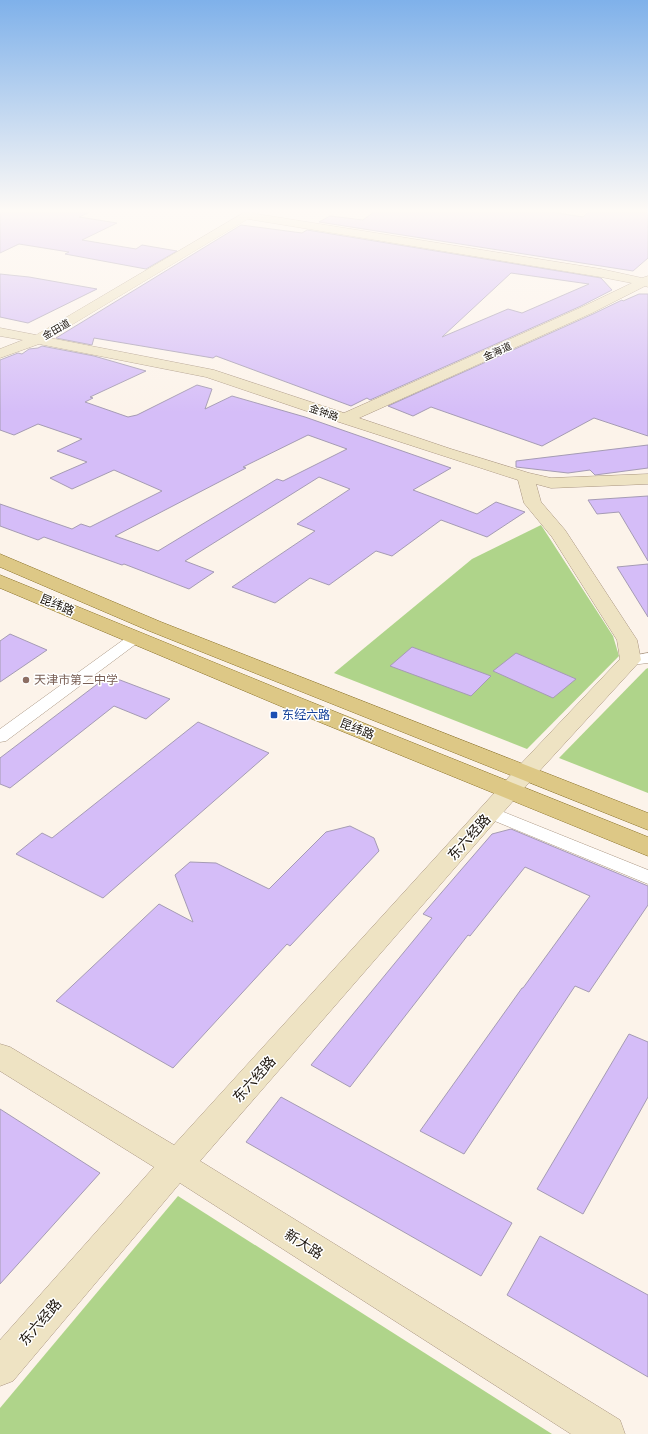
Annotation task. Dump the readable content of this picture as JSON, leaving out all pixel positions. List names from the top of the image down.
{
  "streets": {
    "main road": ["昆纬路"],
    "street": [
      "金田道",
      "金海道",
      "金钟路",
      "东六经路",
      "新大路"
    ]
  },
  "crossings": [
    ["金田道", "金钟路"],
    ["金海道", "金钟路"],
    ["昆纬路", "东六经路"],
    ["东六经路", "新大路"]
  ],
  "places": {
    "other": ["天津市第二中学"],
    "transit": ["东经六路"]
  }
}
